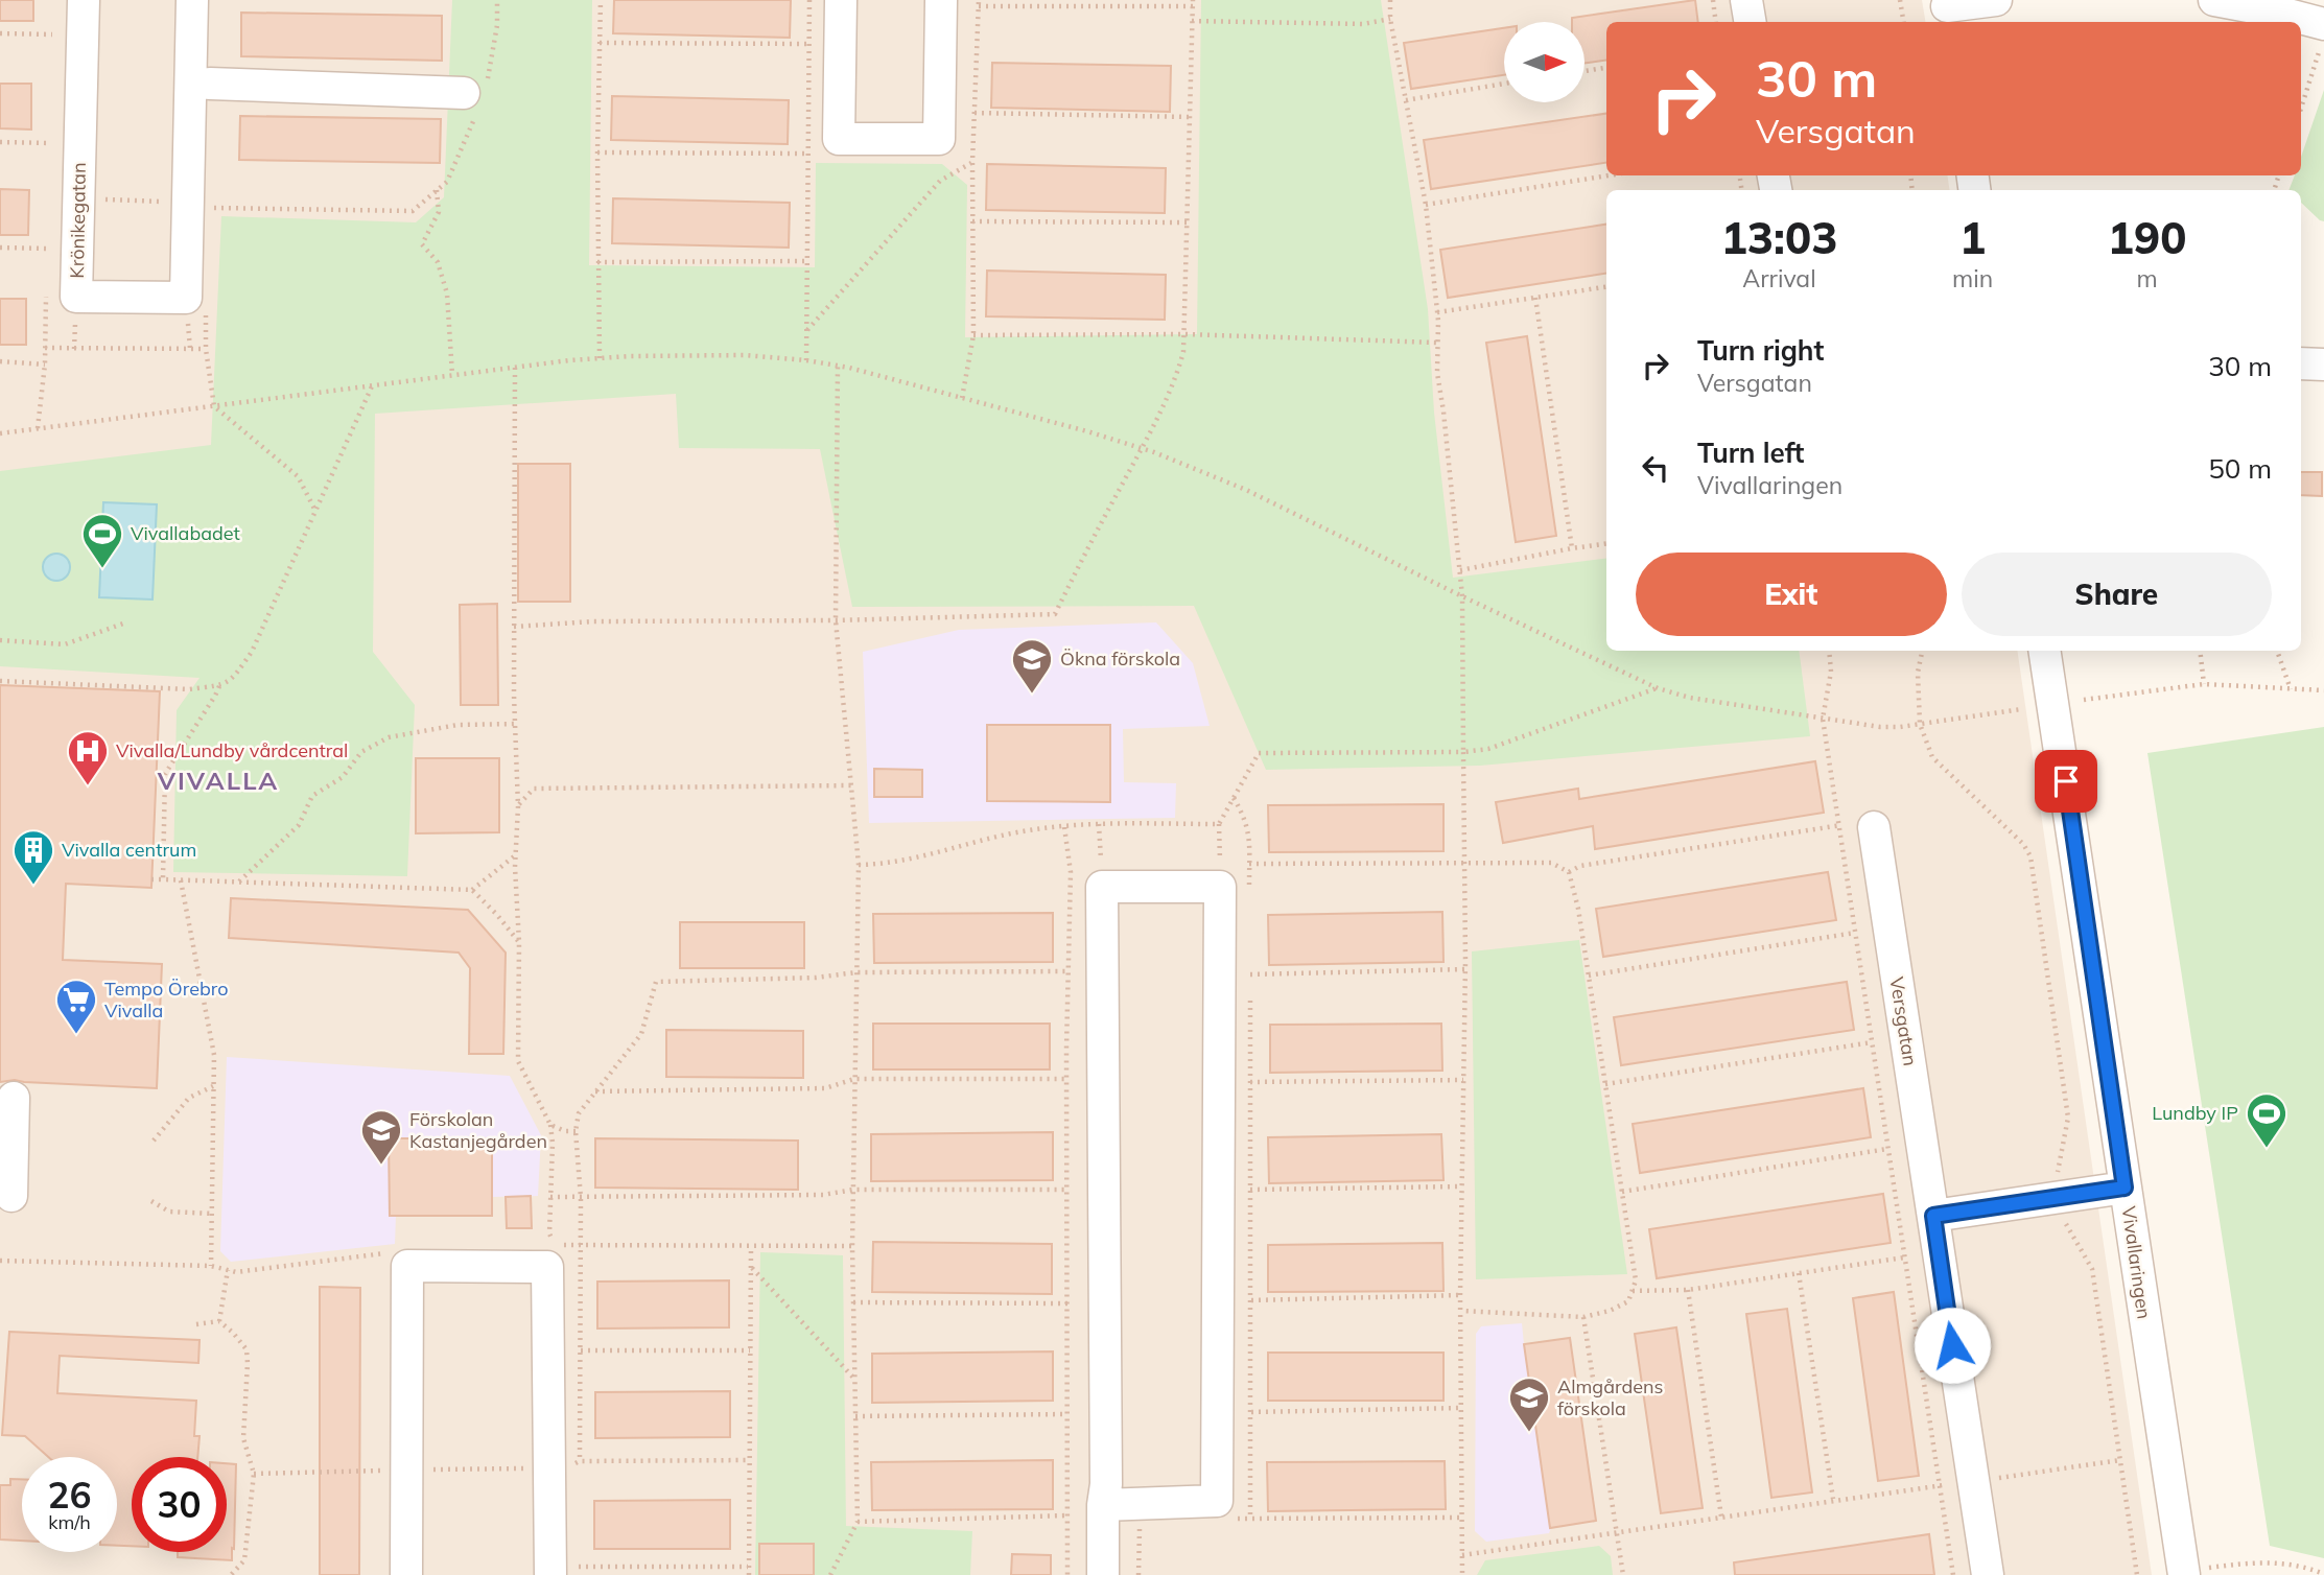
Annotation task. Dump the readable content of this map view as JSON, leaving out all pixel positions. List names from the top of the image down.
{
  "streets": {
    "street": ["Krönikegatan", "Versgatan", "Vivallaringen"]
  },
  "districts": ["VIVALLA"],
  "places": {
    "sports": ["Vivallabadet", "Lundby IP"],
    "school or university": ["Ökna förskola", "Förskolan Kastanjegården", "Almgårdens förskola"],
    "hospital": ["Vivalla/Lundby vårdcentral"],
    "building": ["Vivalla centrum"],
    "supermarket": ["Tempo Örebro Vivalla"]
  },
  "north": "right",
  "page": {
    "turn": ["30 m", "Versgatan"],
    "eta": [
      "13:03",
      "Arrival",
      "1",
      "min",
      "190",
      "m"
    ],
    "list": [
      {
        "name": "Turn right",
        "note": "Versgatan",
        "value": "30 m"
      },
      {
        "name": "Turn left",
        "note": "Vivallaringen",
        "value": "50 m"
      }
    ],
    "buttons": ["Exit", "Share"],
    "speed": "26 km/h",
    "limit": "30"
  }
}
